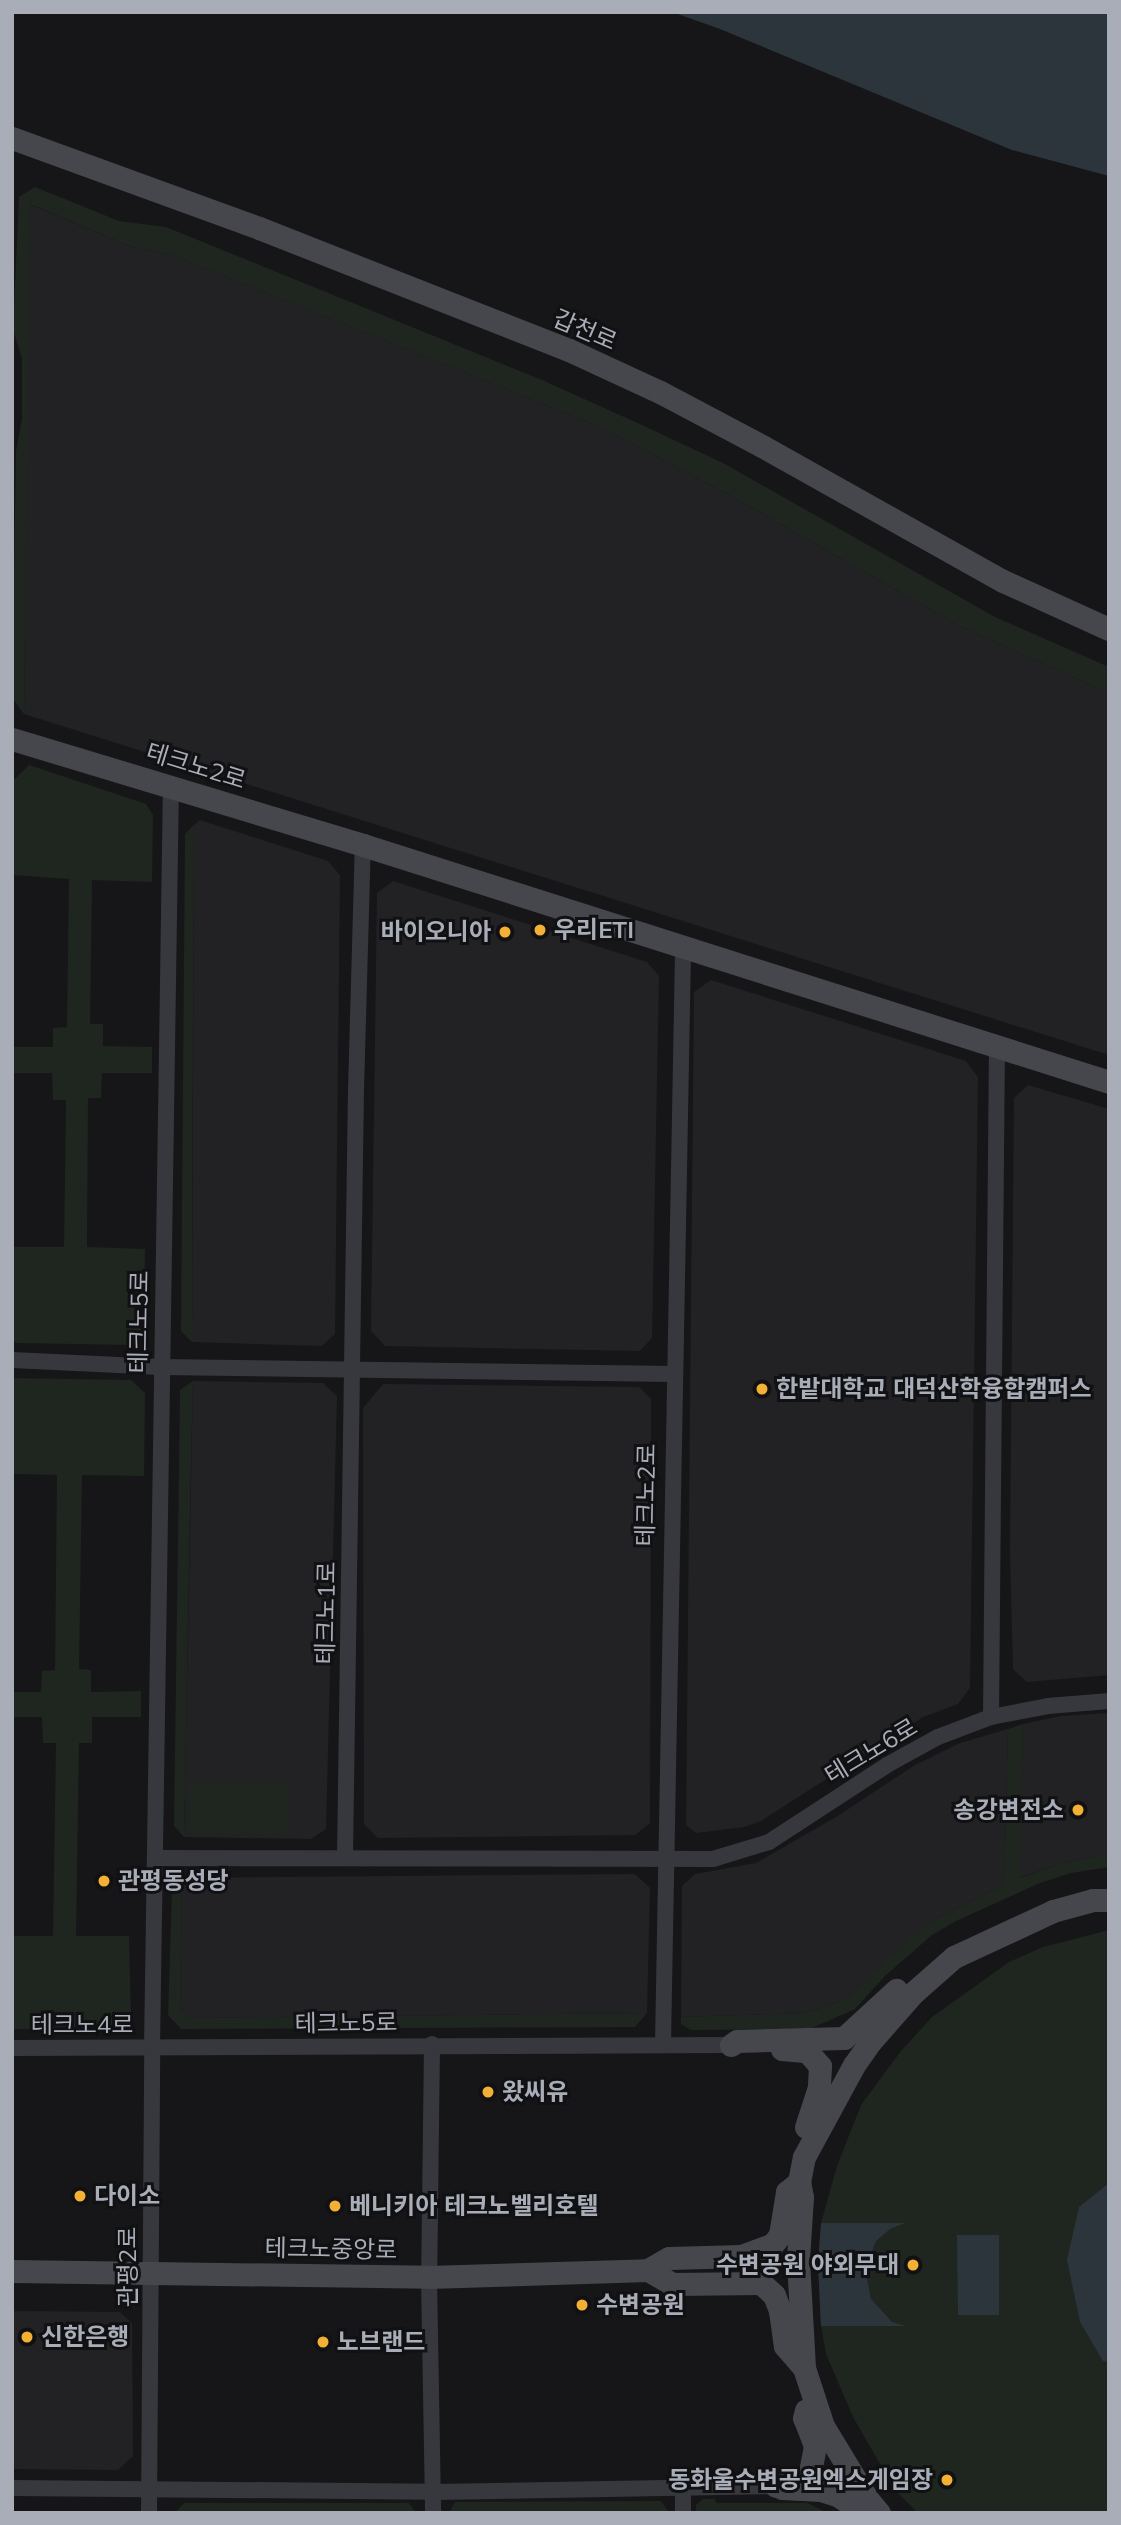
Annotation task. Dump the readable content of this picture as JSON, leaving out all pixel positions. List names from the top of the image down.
{
  "streets": {
    "main road": ["갑천로", "테크노2로", "테크노중앙로"],
    "street": [
      "테크노5로",
      "테크노1로",
      "테크노6로",
      "테크노4로",
      "관평2로"
    ]
  },
  "crossings": [
    ["테크노2로", "테크노5로"],
    ["테크노2로", "테크노1로"],
    ["테크노2로", "테크노6로"],
    ["테크노5로", "테크노4로"],
    ["테크노5로", "관평2로"],
    ["테크노4로", "관평2로"],
    ["테크노중앙로", "관평2로"]
  ],
  "places": [
    "우리ETI",
    "바이오니아",
    "한밭대학교 대덕산학융합캠퍼스",
    "송강변전소",
    "관평동성당",
    "왔씨유",
    "다이소",
    "베니키아 테크노벨리호텔",
    "수변공원 야외무대",
    "수변공원",
    "신한은행",
    "노브랜드",
    "동화울수변공원엑스게임장"
  ]
}
